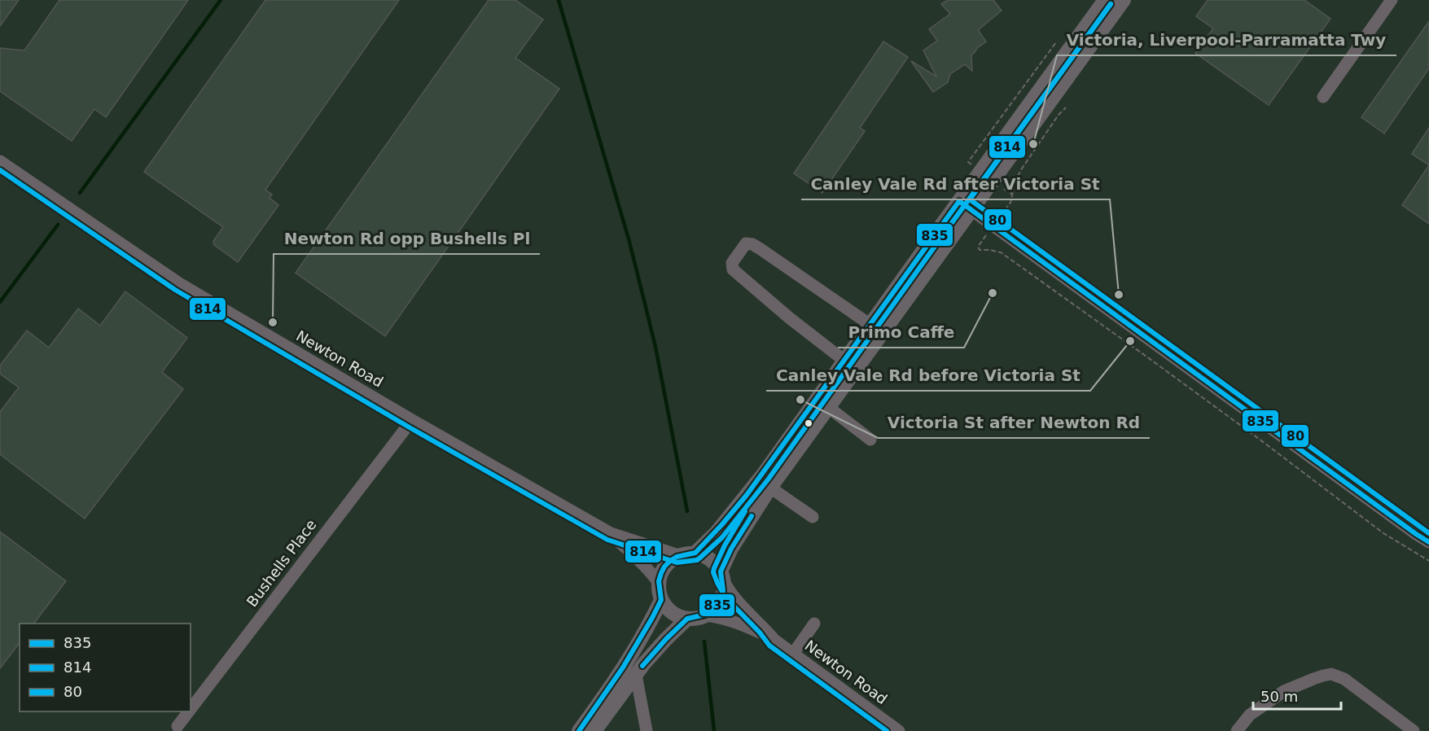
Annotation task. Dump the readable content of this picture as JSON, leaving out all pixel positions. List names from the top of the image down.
{
  "streets": {
    "street": ["Newton Road", "Bushells Place"]
  },
  "crossings": [
    ["Newton Road", "Bushells Place"]
  ],
  "places": [
    "Victoria, Liverpool-Parramatta Twy",
    "Primo Caffe",
    "Canley Vale Rd after Victoria St",
    "Newton Rd opp Bushells Pl",
    "Canley Vale Rd before Victoria St",
    "Victoria St after Newton Rd"
  ],
  "lines": ["transit line 814", "transit line 80", "transit line 835"],
  "legend": ["835", "814", "80"],
  "scale_bar": "50 m"
}
